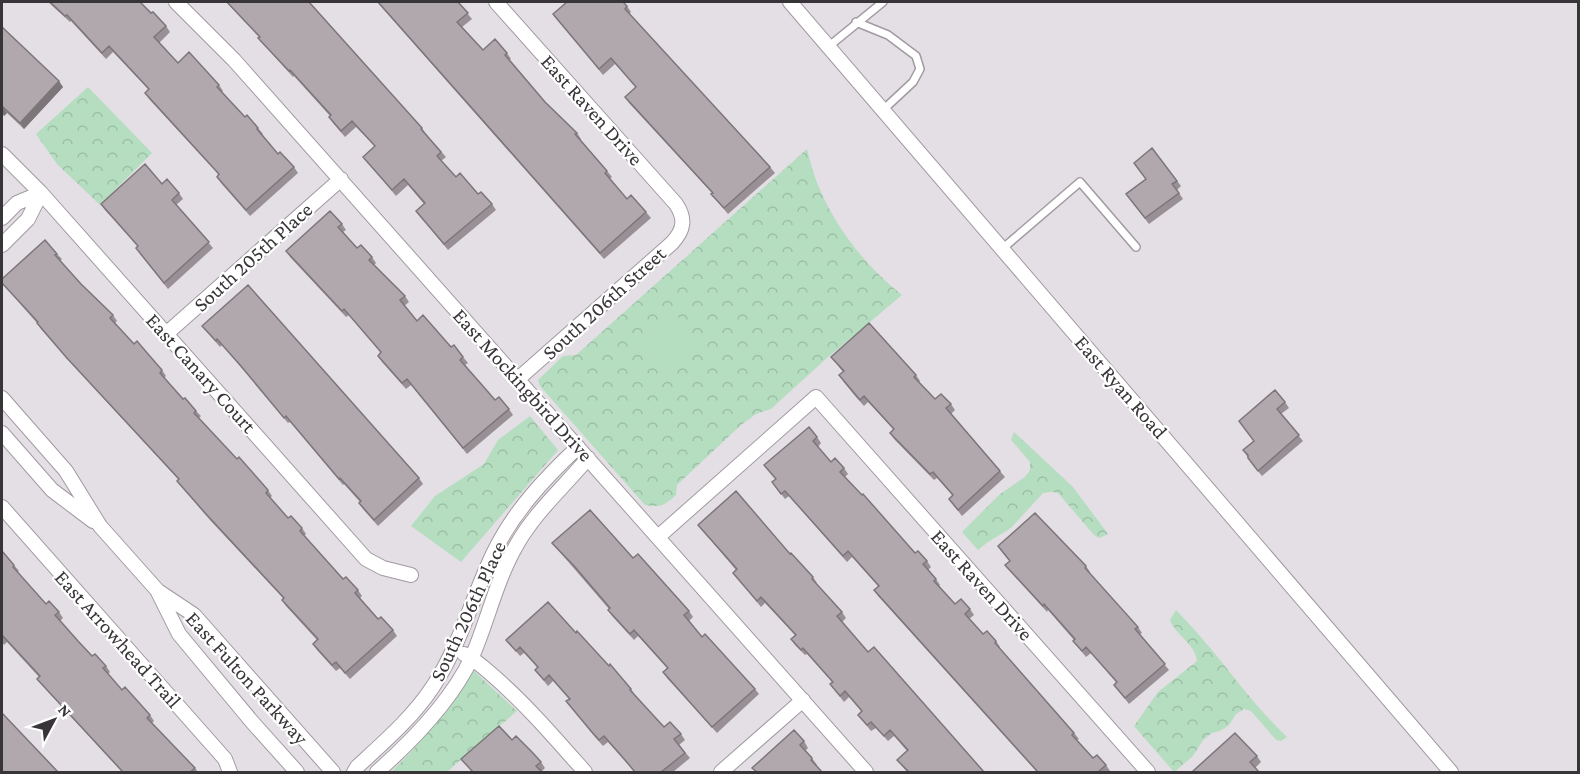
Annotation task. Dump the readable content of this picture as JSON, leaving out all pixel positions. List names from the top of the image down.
{
  "streets": {
    "street": [
      "East Raven Drive",
      "South 205th Place",
      "South 206th Street",
      "East Canary Court",
      "East Mockingbird Drive",
      "East Ryan Road",
      "South 206th Place",
      "East Arrowhead Trail",
      "East Fulton Parkway"
    ]
  },
  "crossings": [
    ["East Raven Drive", "South 206th Street"],
    ["East Raven Drive", "East Mockingbird Drive"],
    ["South 205th Place", "East Canary Court"],
    ["South 205th Place", "East Mockingbird Drive"],
    ["South 206th Street", "East Mockingbird Drive"],
    ["East Mockingbird Drive", "South 206th Place"]
  ],
  "north": "top right"
}
